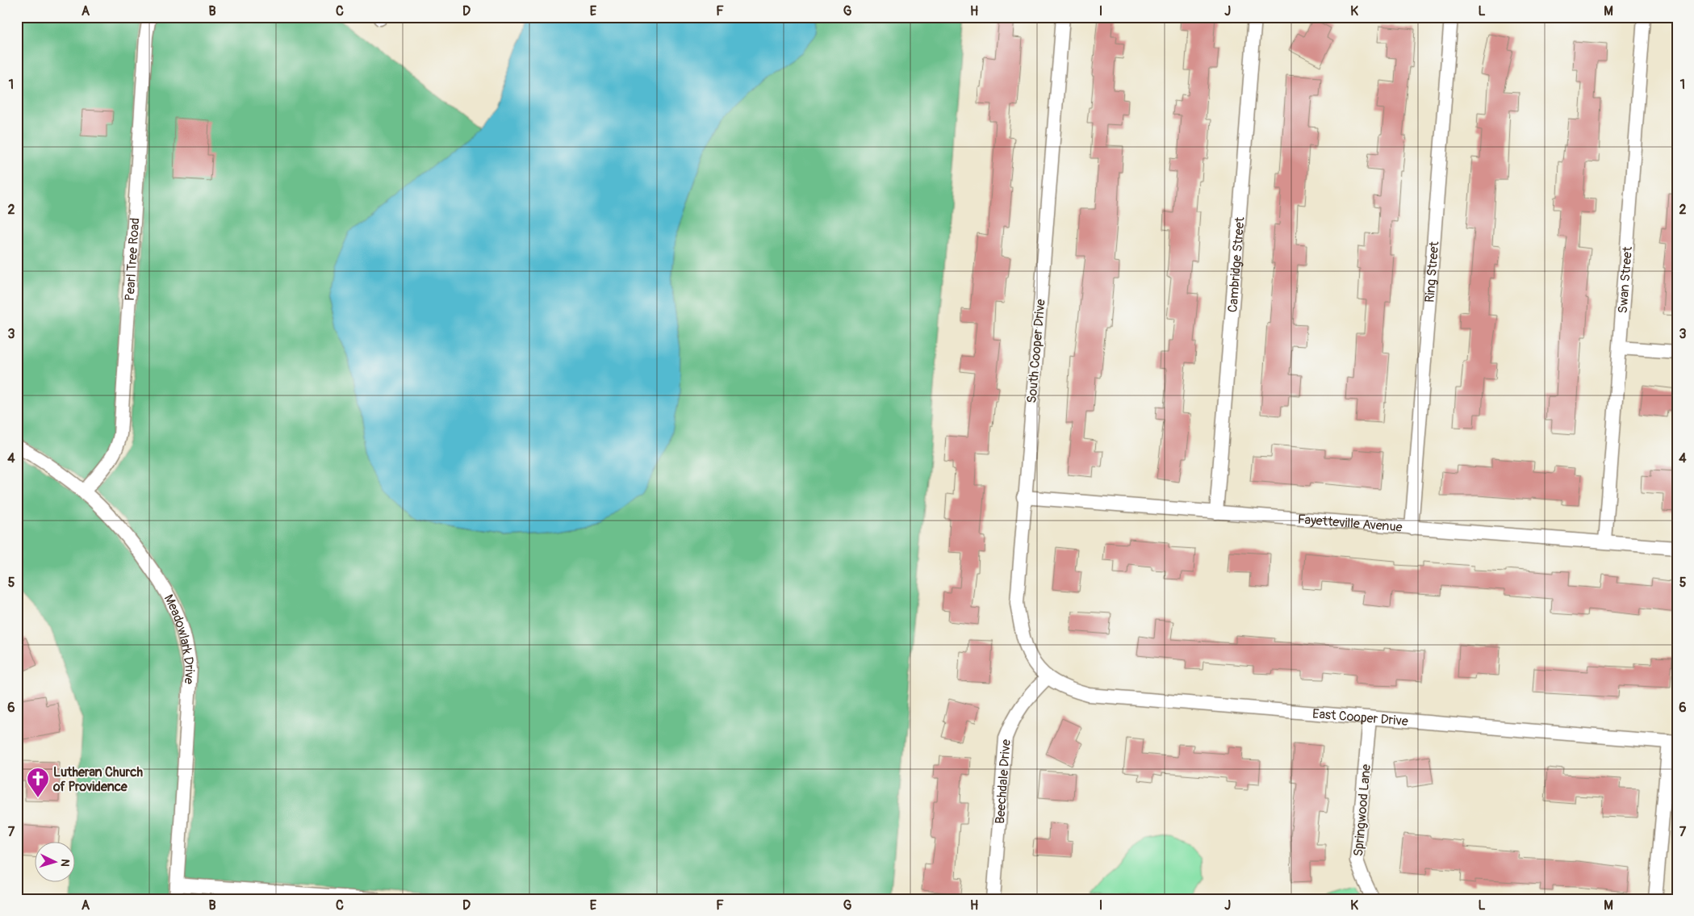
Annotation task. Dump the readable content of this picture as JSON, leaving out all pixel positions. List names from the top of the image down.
{
  "streets": {
    "street": [
      "Pearl Tree Road",
      "Cambridge Street",
      "Ring Street",
      "Swan Street",
      "South Cooper Drive",
      "Fayetteville Avenue",
      "Meadowlark Drive",
      "East Cooper Drive",
      "Beechdale Drive",
      "Springwood Lane"
    ]
  },
  "crossings": [
    ["Pearl Tree Road", "Meadowlark Drive"],
    ["Cambridge Street", "Fayetteville Avenue"],
    ["Ring Street", "Fayetteville Avenue"],
    ["Swan Street", "Fayetteville Avenue"],
    ["South Cooper Drive", "Fayetteville Avenue"],
    ["South Cooper Drive", "East Cooper Drive"],
    ["South Cooper Drive", "Beechdale Drive"],
    ["East Cooper Drive", "Beechdale Drive"],
    ["East Cooper Drive", "Springwood Lane"]
  ],
  "places": {
    "church": ["Lutheran Church of Providence"]
  },
  "north": "right",
  "grid": {
    "columns": [
      "A",
      "B",
      "C",
      "D",
      "E",
      "F",
      "G",
      "H",
      "I",
      "J",
      "K",
      "L",
      "M"
    ],
    "rows": [
      "1",
      "2",
      "3",
      "4",
      "5",
      "6",
      "7"
    ]
  }
}
